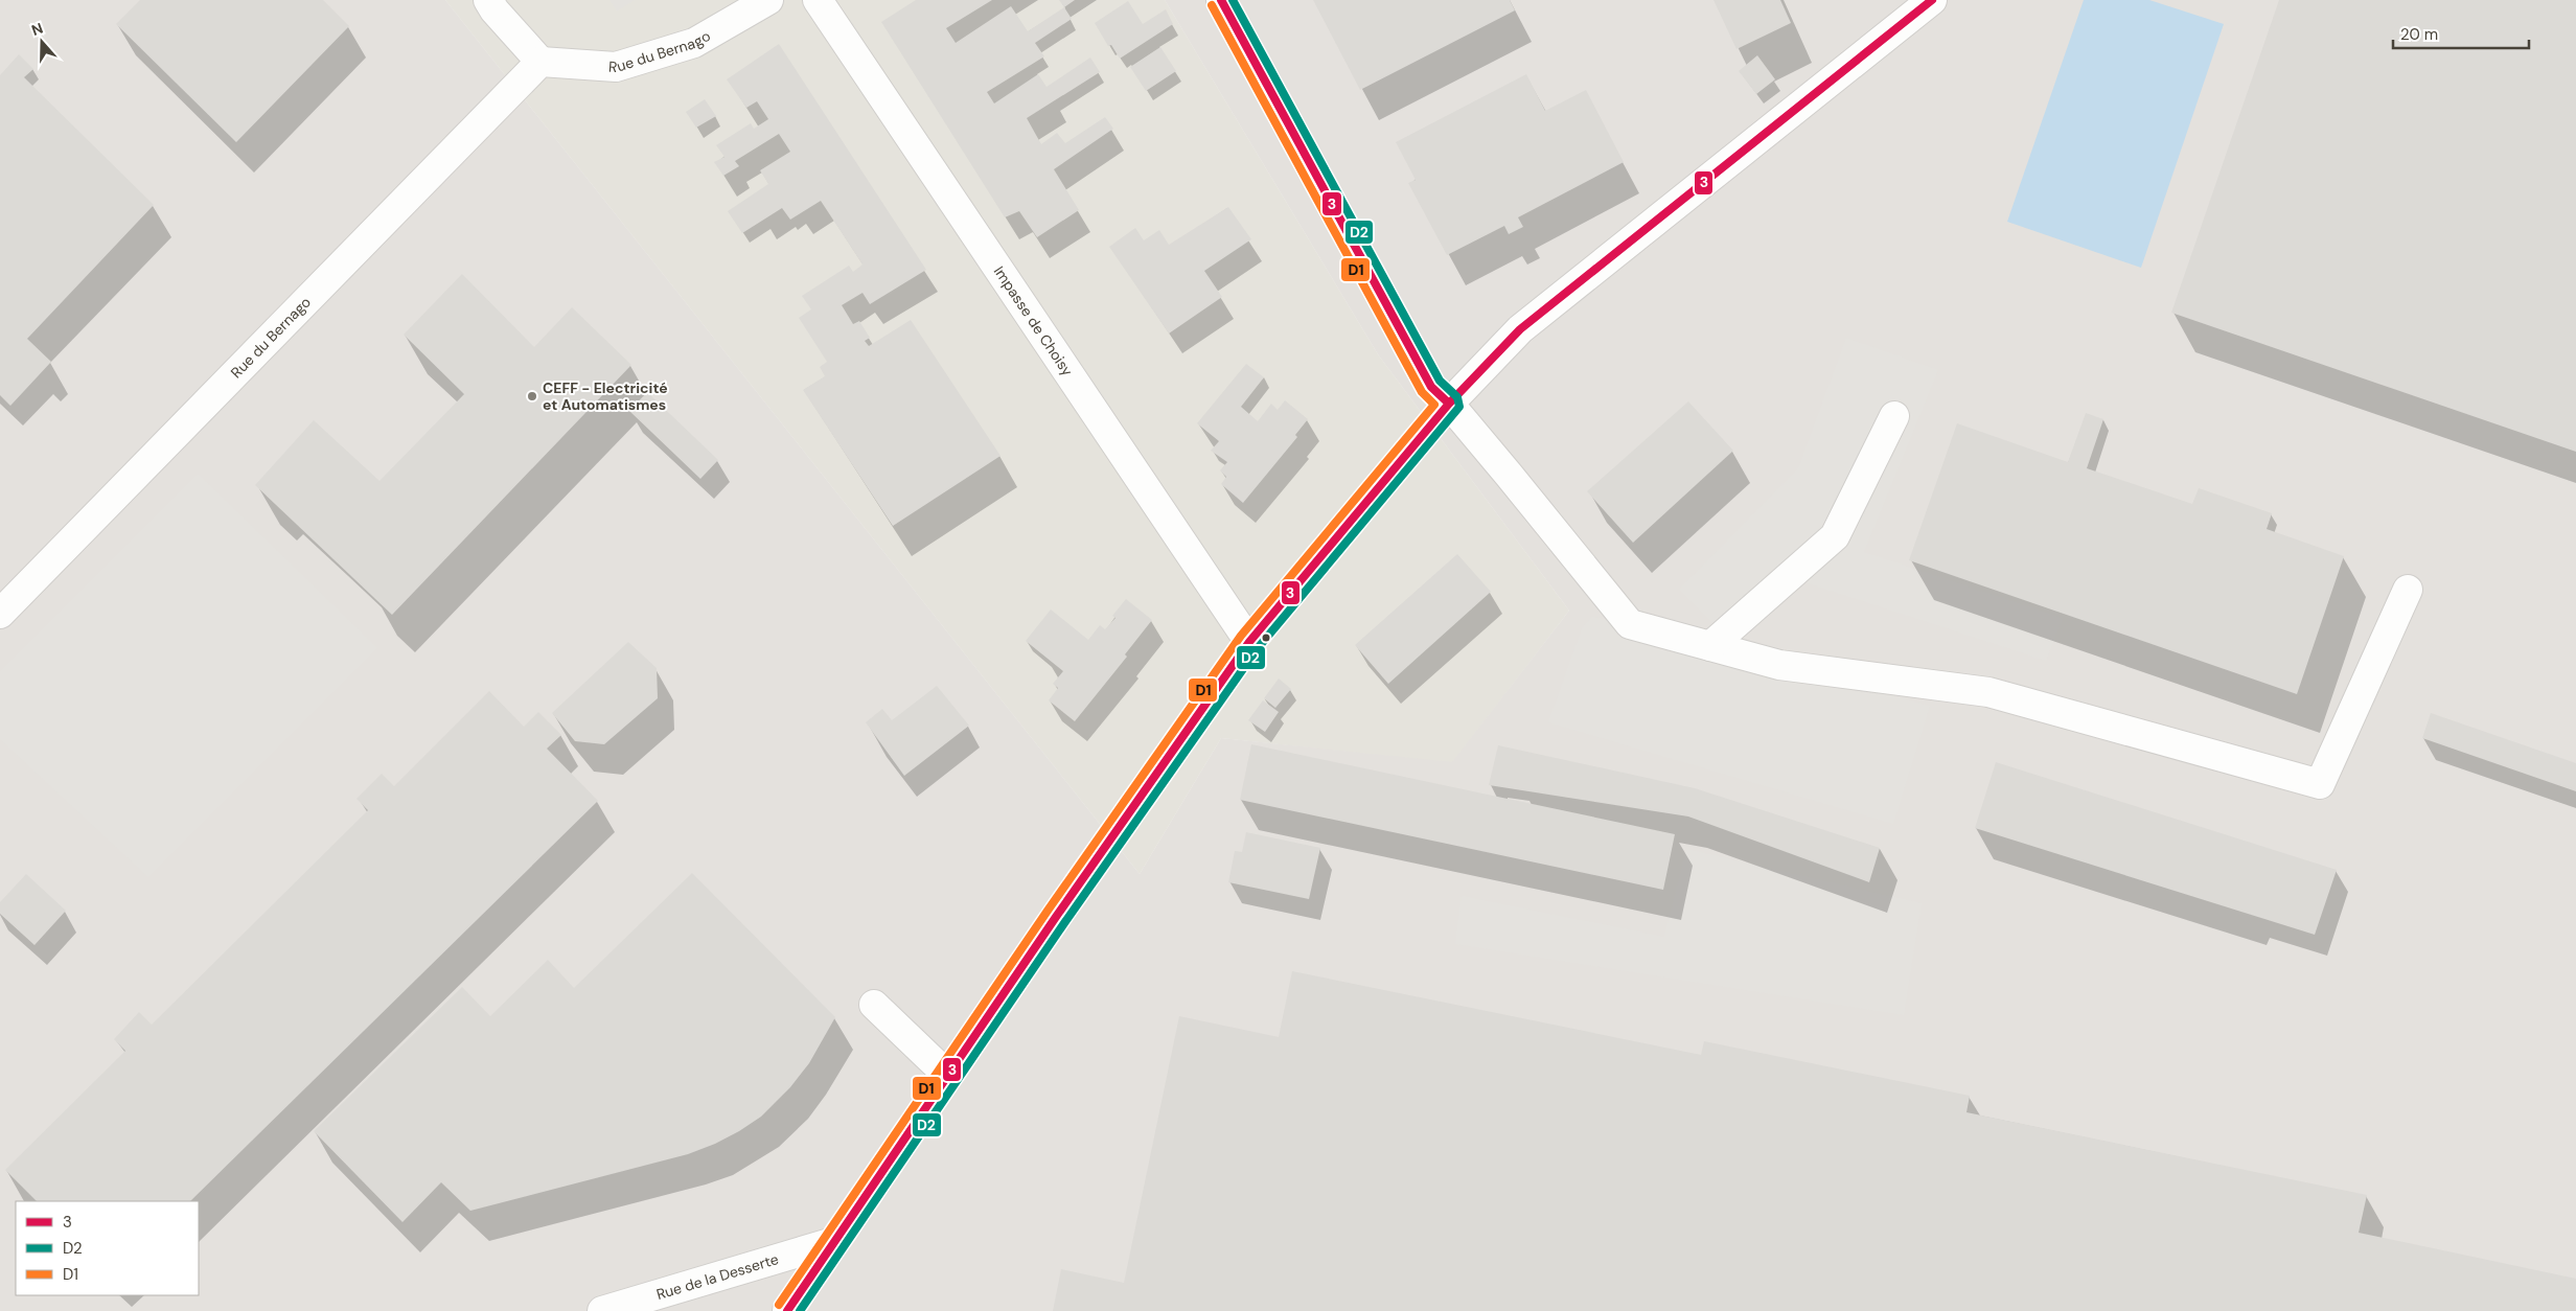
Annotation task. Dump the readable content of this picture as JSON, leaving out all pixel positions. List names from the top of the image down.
{
  "streets": {
    "street": ["Rue du Bernago", "Impasse de Choisy", "Rue de la Desserte"]
  },
  "places": ["CEFF - Electricité et Automatismes"],
  "lines": ["transit line 3", "transit line D2", "transit line D1"],
  "legend": ["3", "D2", "D1"],
  "scale_bar": "20 m",
  "north": "top"
}
